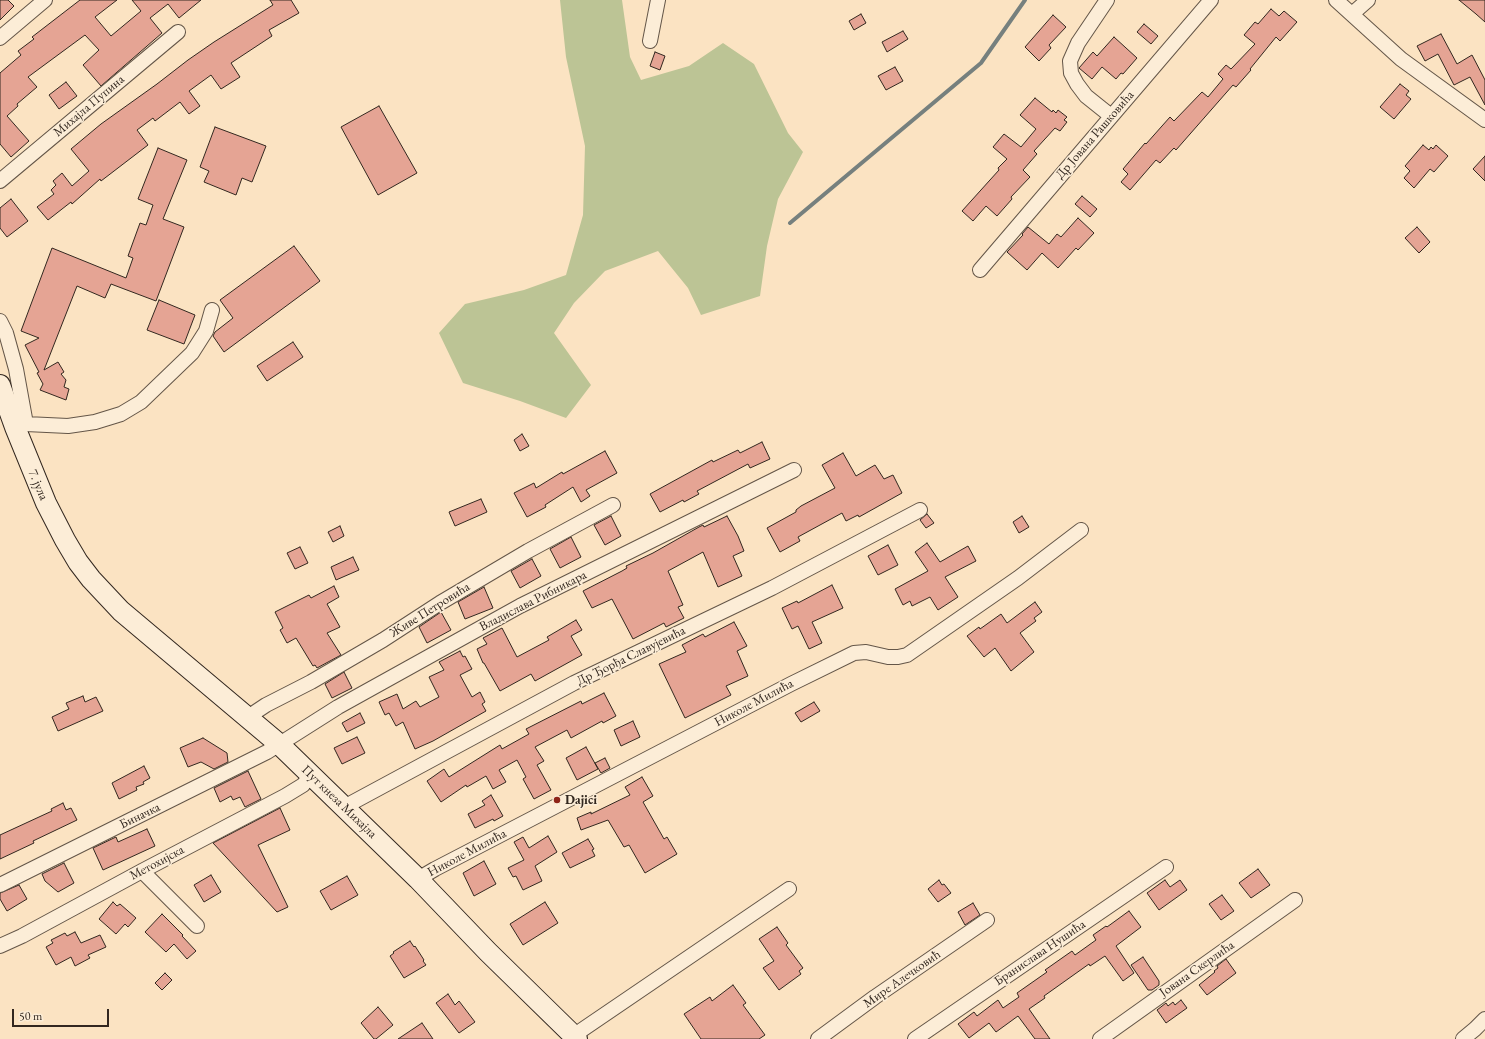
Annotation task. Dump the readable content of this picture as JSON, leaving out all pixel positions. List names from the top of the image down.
{
  "streets": {
    "main road": ["7. јула", "Пут кнеза Михајла"],
    "street": [
      "Михајла Пупина",
      "Др Јована Рашковића",
      "Владислава Рибникара",
      "Живе Петровића",
      "Др Ђорђа Славујевића",
      "Николе Милића",
      "Биначка",
      "Метохијска",
      "Бранислава Нушића",
      "Јована Скерлића",
      "Мире Алечковић"
    ]
  },
  "crossings": [
    ["7. јула", "Пут кнеза Михајла"],
    ["Владислава Рибникара", "Пут кнеза Михајла"],
    ["Владислава Рибникара", "Биначка"],
    ["Живе Петровића", "Пут кнеза Михајла"],
    ["Др Ђорђа Славујевића", "Пут кнеза Михајла"],
    ["Николе Милића", "Пут кнеза Михајла"],
    ["Пут кнеза Михајла", "Биначка"],
    ["Пут кнеза Михајла", "Метохијска"]
  ],
  "places": ["Dajici"],
  "scale_bar": "50 m"
}
